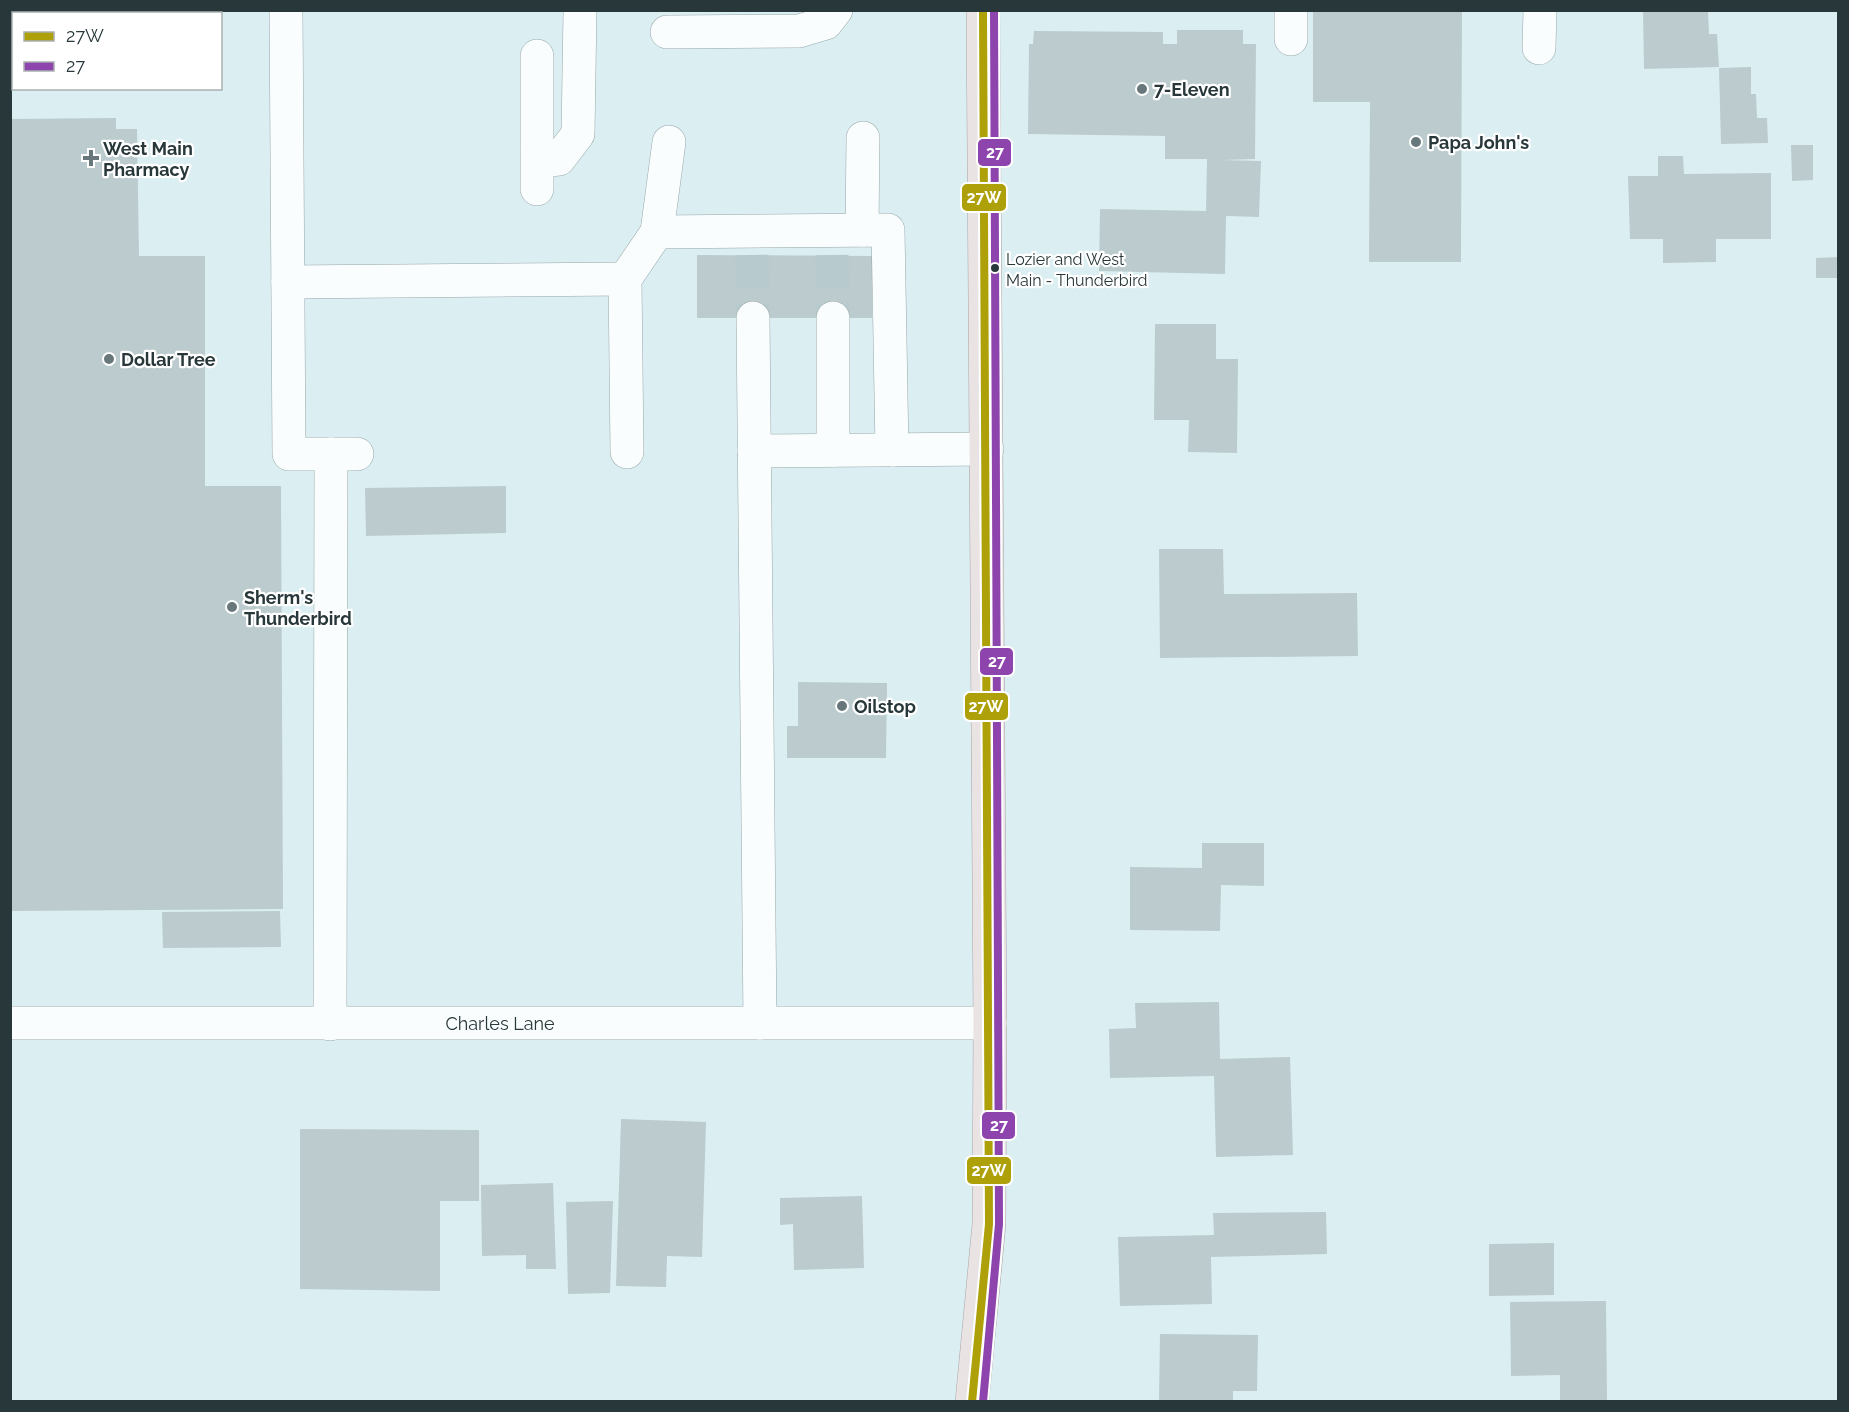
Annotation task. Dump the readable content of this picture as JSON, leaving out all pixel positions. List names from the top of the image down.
{
  "streets": {
    "street": ["Charles Lane"]
  },
  "places": {
    "other": [
      "7-Eleven",
      "Papa John's",
      "Lozier and West Main - Thunderbird",
      "Dollar Tree",
      "Sherm's Thunderbird",
      "Oilstop"
    ],
    "health": ["West Main Pharmacy"]
  },
  "lines": ["transit line 27W", "transit line 27"],
  "legend": ["27W", "27"]
}
